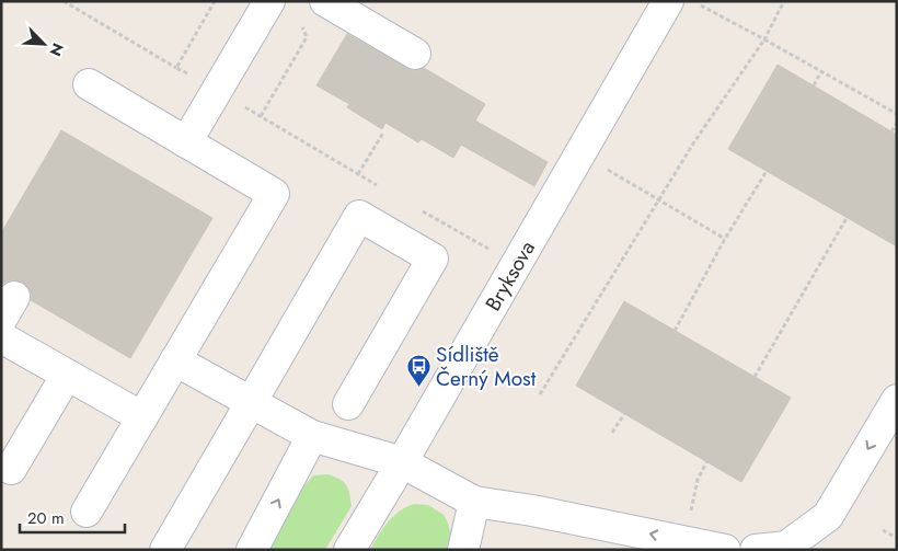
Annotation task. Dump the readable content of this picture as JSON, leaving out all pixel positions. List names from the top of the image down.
{
  "streets": {
    "street": ["Bryksova"]
  },
  "places": {
    "bus stop": ["Sídliště Černý Most"]
  },
  "scale_bar": "20 m",
  "north": "bottom right"
}
